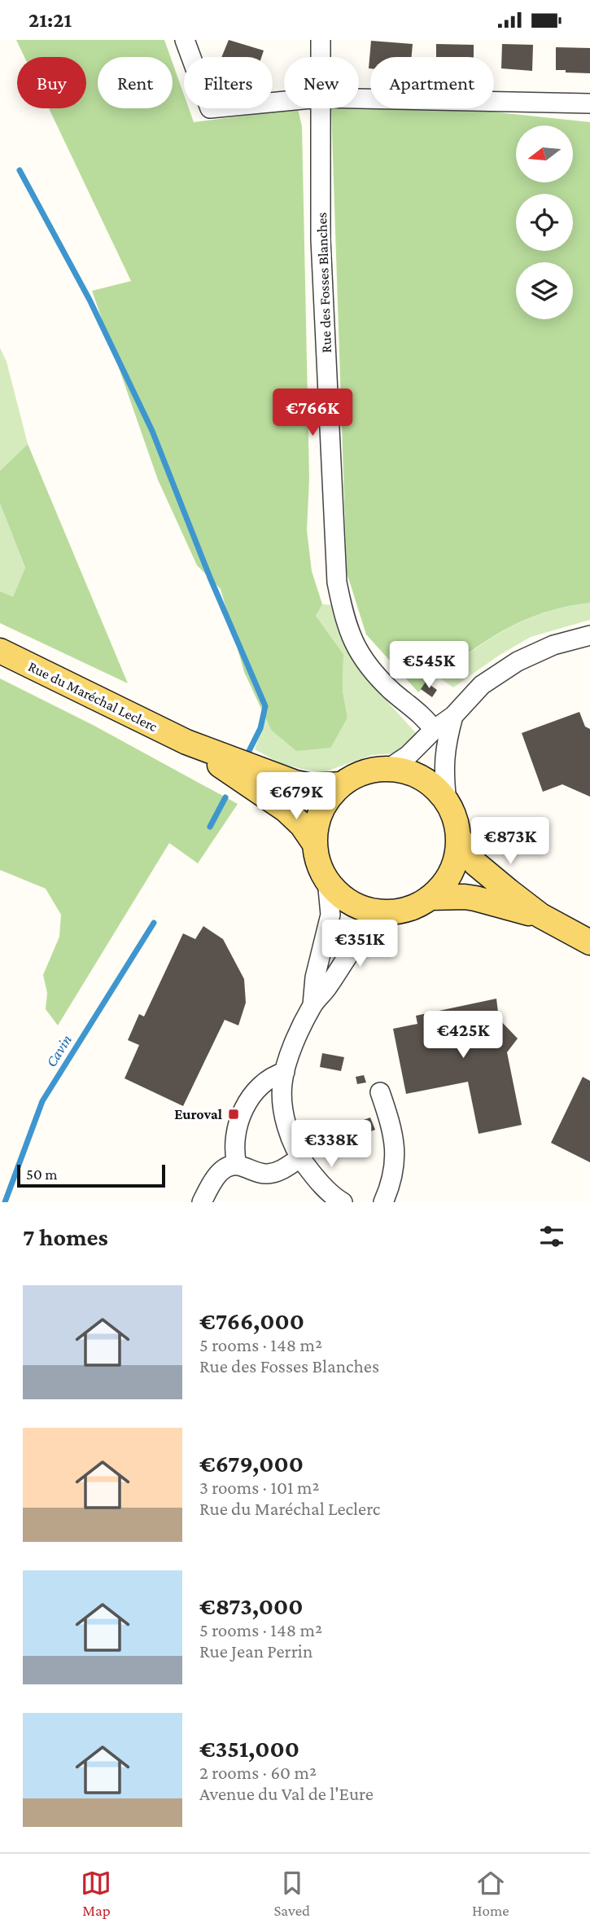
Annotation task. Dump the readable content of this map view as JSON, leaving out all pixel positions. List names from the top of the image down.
{
  "streets": {
    "main road": ["Rue du Maréchal Leclerc"],
    "street": ["Rue des Fosses Blanches"]
  },
  "water": ["Cavin"],
  "places": {
    "transit": ["Euroval"]
  },
  "scale_bar": "50 m",
  "north": "left",
  "page": {
    "status": "21:21",
    "chip": [
      "Buy",
      "Rent",
      "Filters",
      "New",
      "Apartment"
    ],
    "price": [
      "€766K",
      "€545K",
      "€679K",
      "€873K",
      "€351K",
      "€425K",
      "€338K"
    ],
    "scale": "50 m",
    "heading": "7 homes",
    "list": [
      {
        "name": "€766,000",
        "note": "5 rooms · 148 m² · Rue des Fosses Blanches"
      },
      {
        "name": "€679,000",
        "note": "3 rooms · 101 m² · Rue du Maréchal Leclerc"
      },
      {
        "name": "€873,000",
        "note": "5 rooms · 148 m² · Rue Jean Perrin"
      },
      {
        "name": "€351,000",
        "note": "2 rooms · 60 m² · Avenue du Val de l'Eure"
      }
    ],
    "tabs": ["Map", "Saved", "Home"]
  }
}
